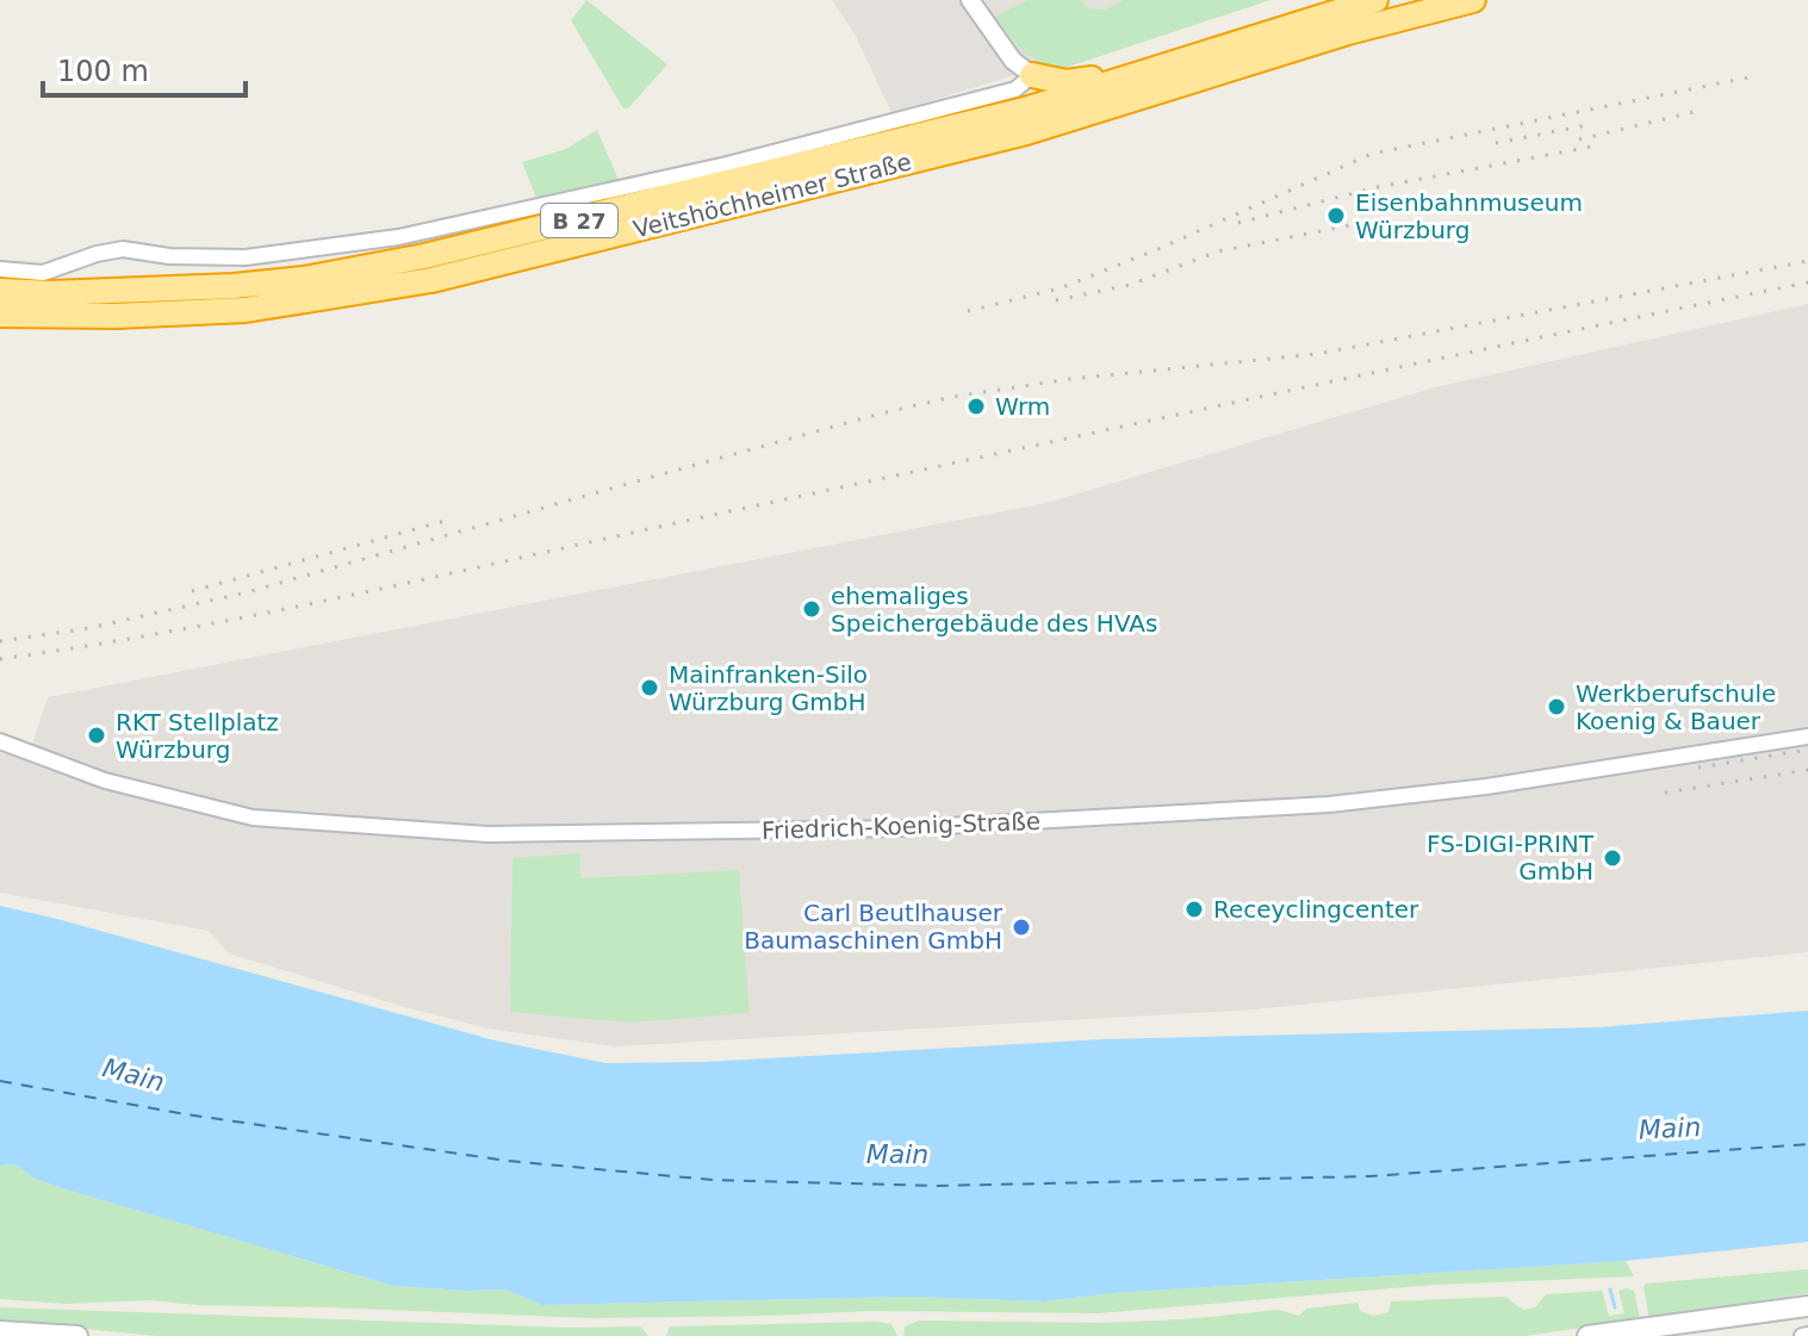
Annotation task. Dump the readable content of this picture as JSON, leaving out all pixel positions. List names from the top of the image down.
{
  "streets": {
    "highway": ["Veitshöchheimer Straße", "B 27"],
    "street": ["Friedrich-Koenig-Straße"]
  },
  "water": ["Main"],
  "places": [
    "Eisenbahnmuseum Würzburg",
    "Wrm",
    "ehemaliges Speichergebäude des HVAs",
    "Mainfranken-Silo Würzburg GmbH",
    "Werkberufschule Koenig & Bauer",
    "RKT Stellplatz Würzburg",
    "FS-DIGI-PRINT GmbH",
    "Receyclingcenter",
    "Carl Beutlhauser Baumaschinen GmbH"
  ],
  "scale_bar": "100 m"
}
